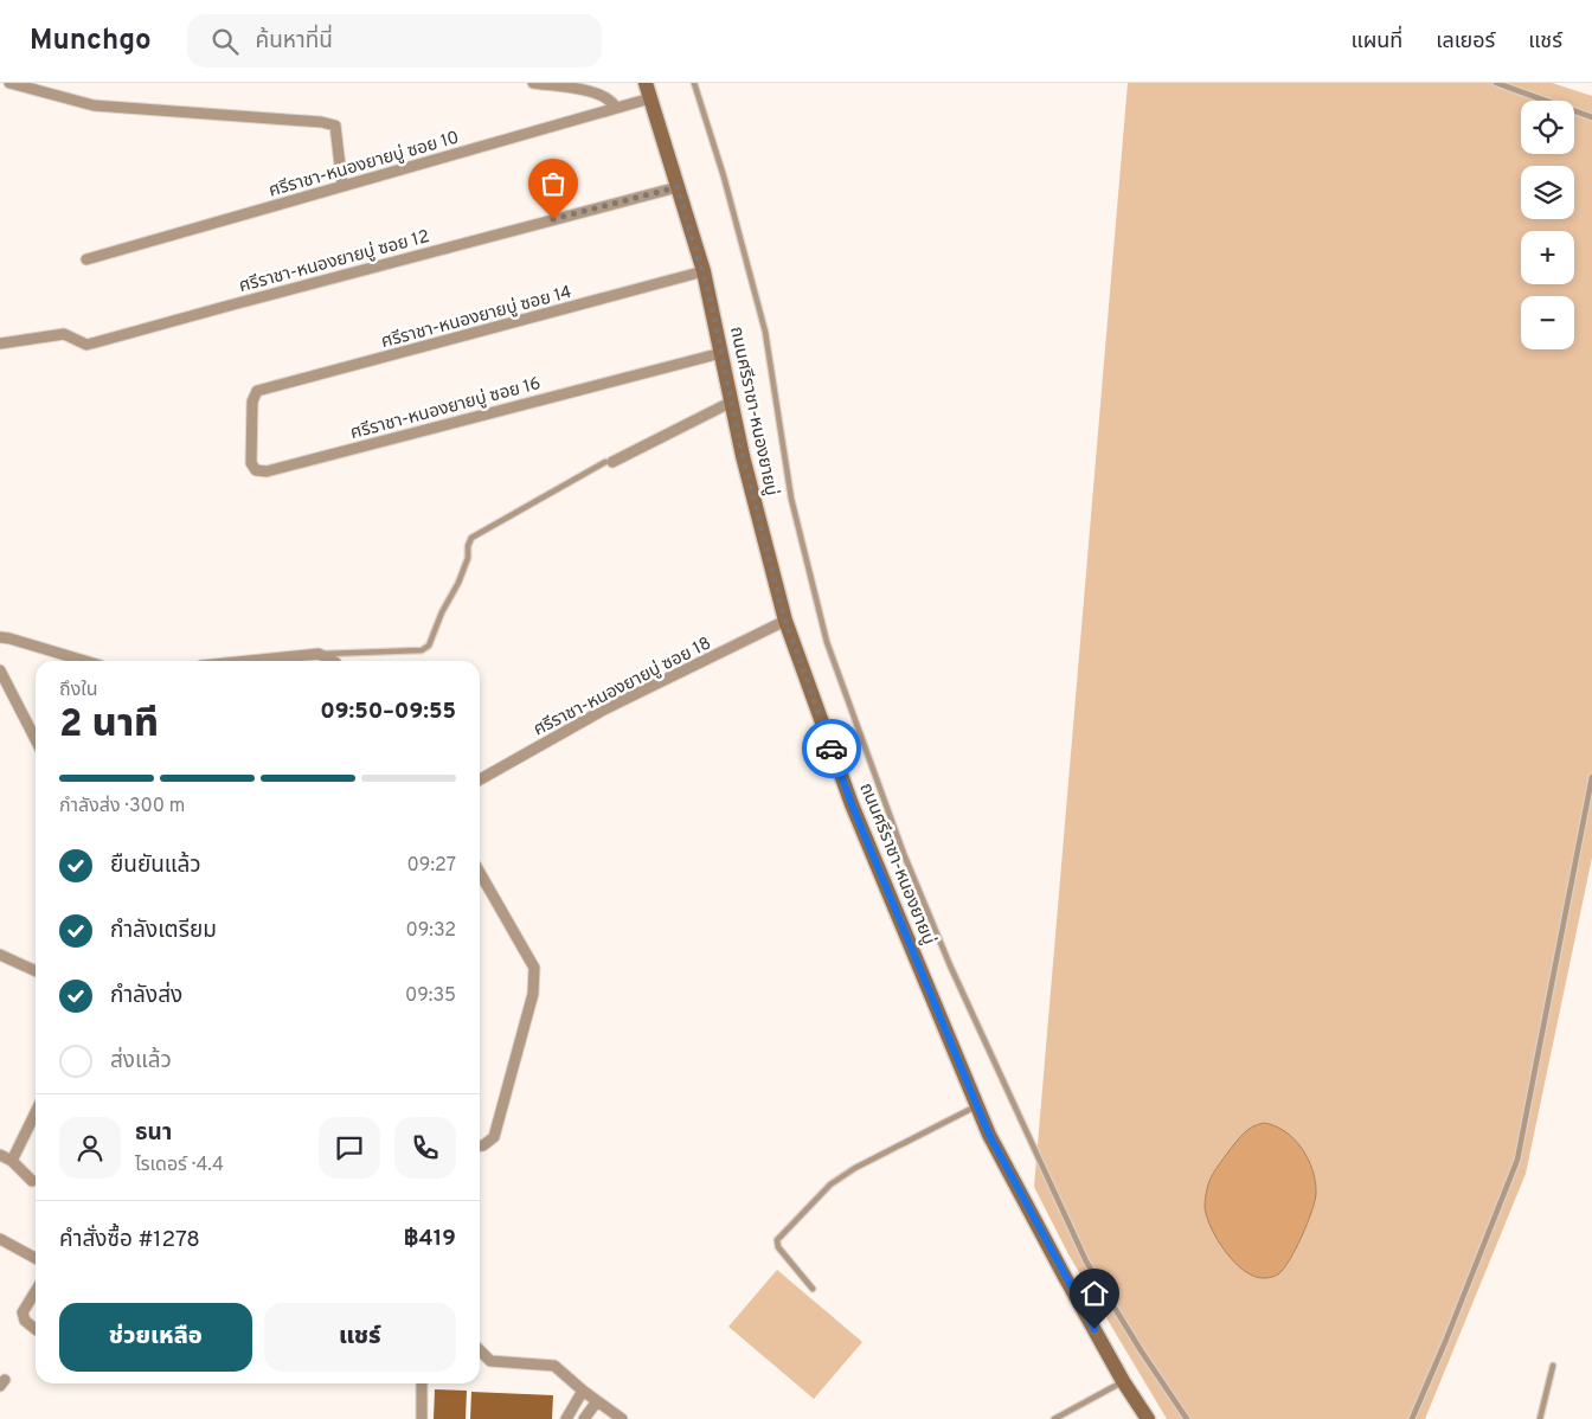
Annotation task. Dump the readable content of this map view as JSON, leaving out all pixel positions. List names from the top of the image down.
{
  "streets": {
    "main road": ["ถนนศรีราชา-หนองยายบู่"],
    "street": [
      "ศรีราชา-หนองยายบู่ ซอย 10",
      "ศรีราชา-หนองยายบู่ ซอย 12",
      "ศรีราชา-หนองยายบู่ ซอย 14",
      "ศรีราชา-หนองยายบู่ ซอย 16",
      "ศรีราชา-หนองยายบู่ ซอย 18"
    ]
  },
  "crossings": [
    ["ศรีราชา-หนองยายบู่ ซอย 10", "ถนนศรีราชา-หนองยายบู่"],
    ["ศรีราชา-หนองยายบู่ ซอย 12", "ถนนศรีราชา-หนองยายบู่"],
    ["ศรีราชา-หนองยายบู่ ซอย 14", "ศรีราชา-หนองยายบู่ ซอย 16"],
    ["ศรีราชา-หนองยายบู่ ซอย 14", "ถนนศรีราชา-หนองยายบู่"],
    ["ศรีราชา-หนองยายบู่ ซอย 16", "ถนนศรีราชา-หนองยายบู่"],
    ["ถนนศรีราชา-หนองยายบู่", "ศรีราชา-หนองยายบู่ ซอย 18"]
  ],
  "page": {
    "header": "Munchgo",
    "search": "ค้นหาที่นี่",
    "nav": ["แผนที่", "เลเยอร์", "แชร์"],
    "map_buttons": ["+", "−"],
    "heading": ["2 นาที", "ถึงใน", "09:50–09:55"],
    "panel": [
      "ธนา",
      "ไรเดอร์ · 4.4",
      "คำสั่งซื้อ #1278",
      "฿419"
    ],
    "bar": "กำลังส่ง · 300 m",
    "list": [
      ["ยืนยันแล้ว", "09:27"],
      ["กำลังเตรียม", "09:32"],
      ["กำลังส่ง", "09:35"],
      "ส่งแล้ว"
    ],
    "buttons": ["ช่วยเหลือ", "แชร์"]
  }
}
